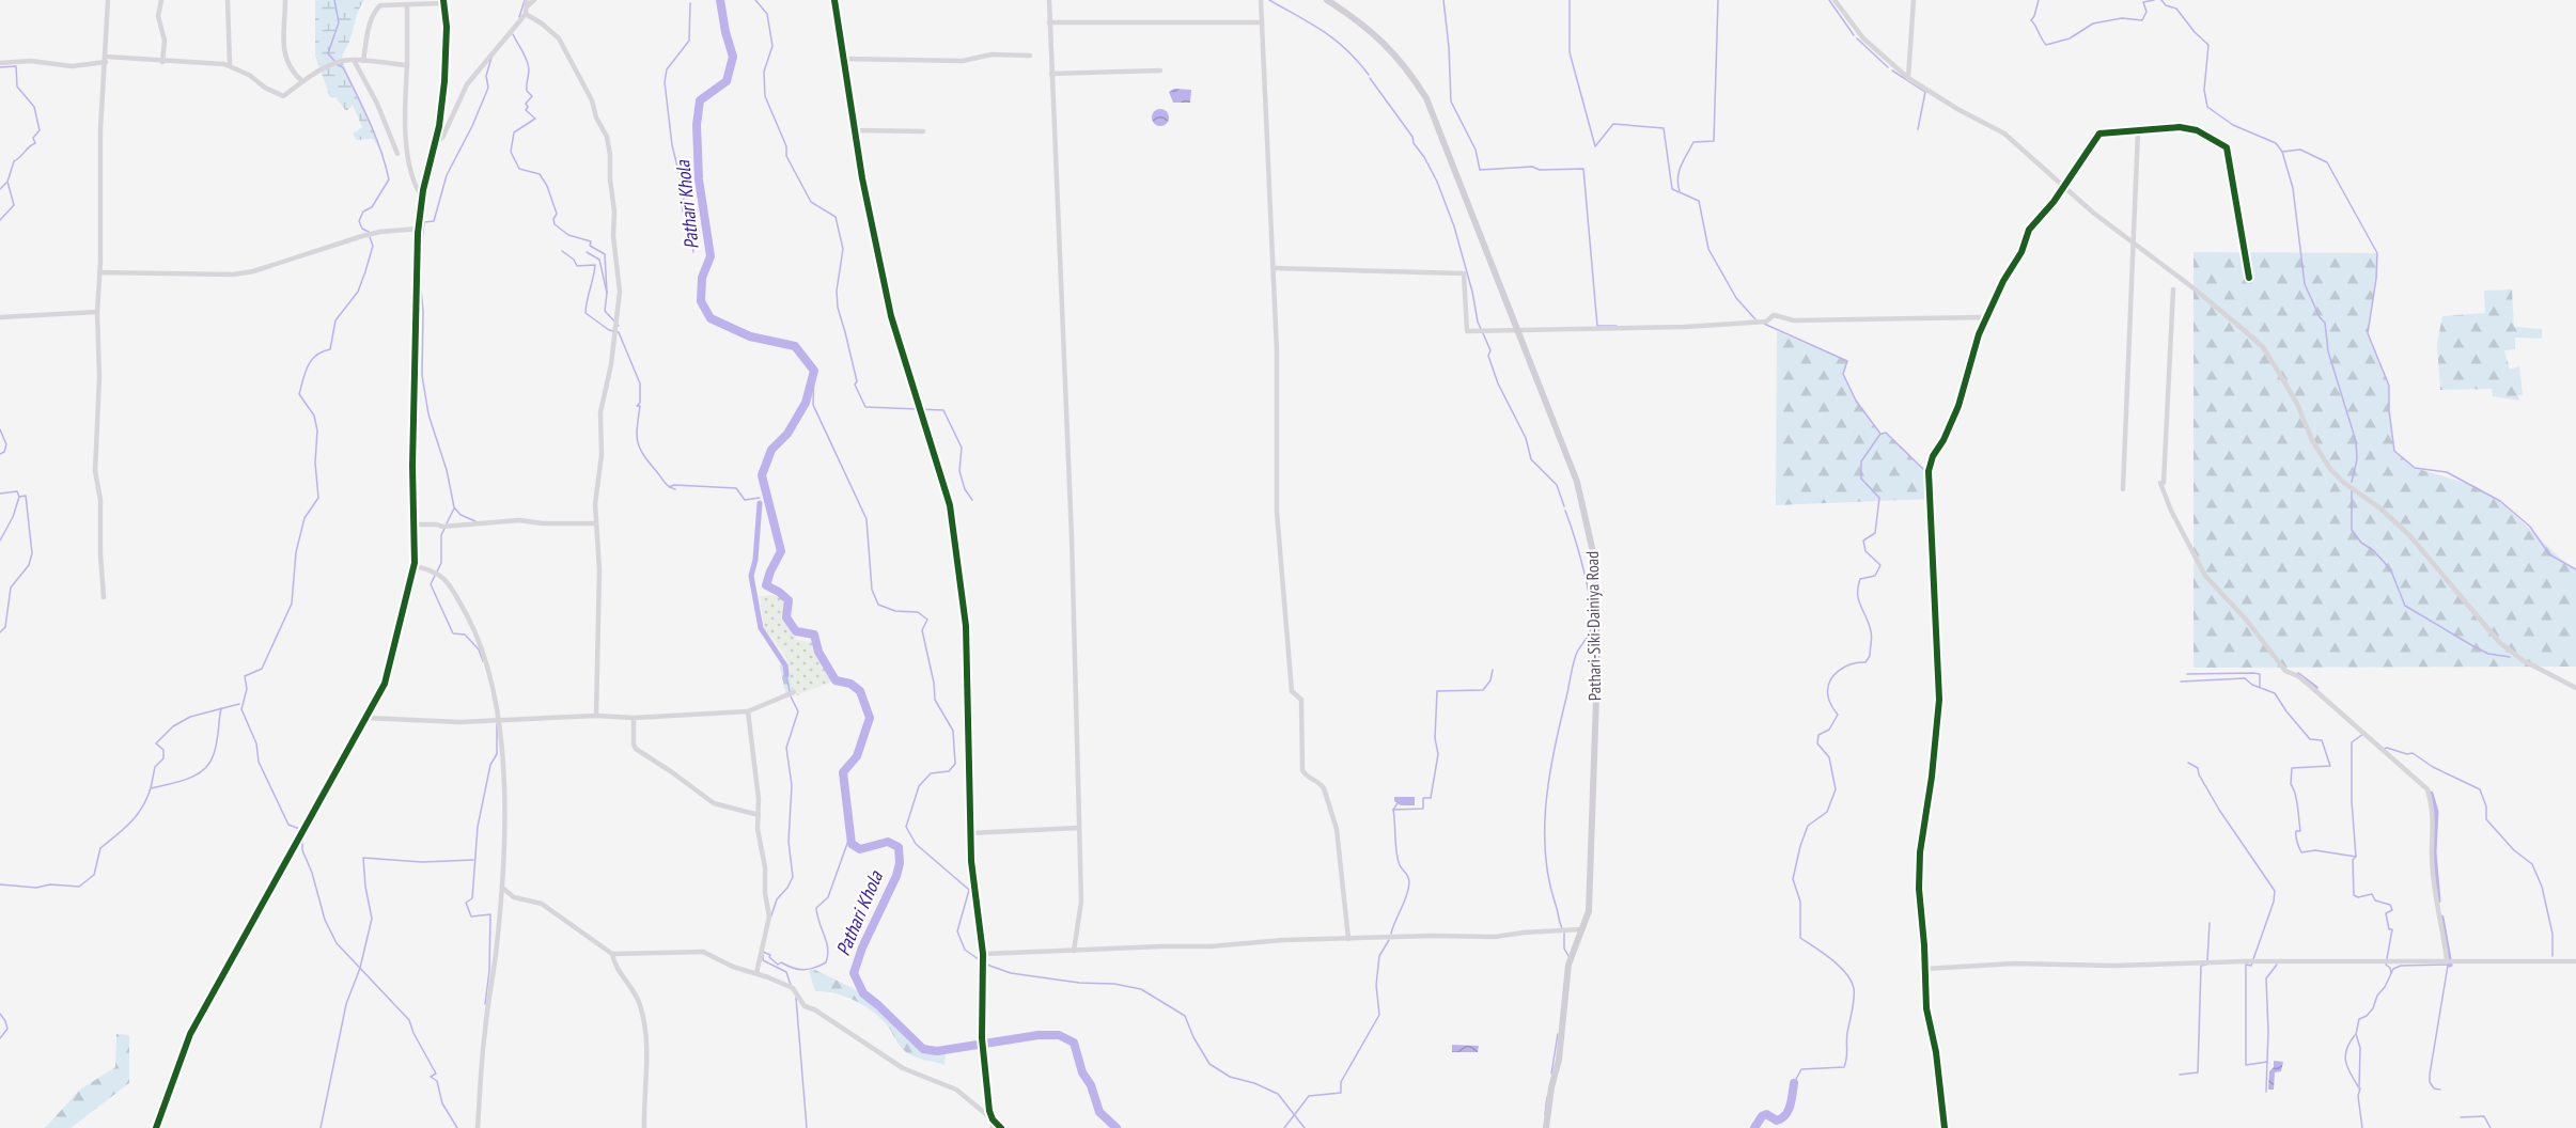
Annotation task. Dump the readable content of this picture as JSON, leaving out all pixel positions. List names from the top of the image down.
{
  "streets": {
    "main road": ["Pathari-Siki-Dainiya Road"]
  },
  "water": ["Pathari Khola"]
}
